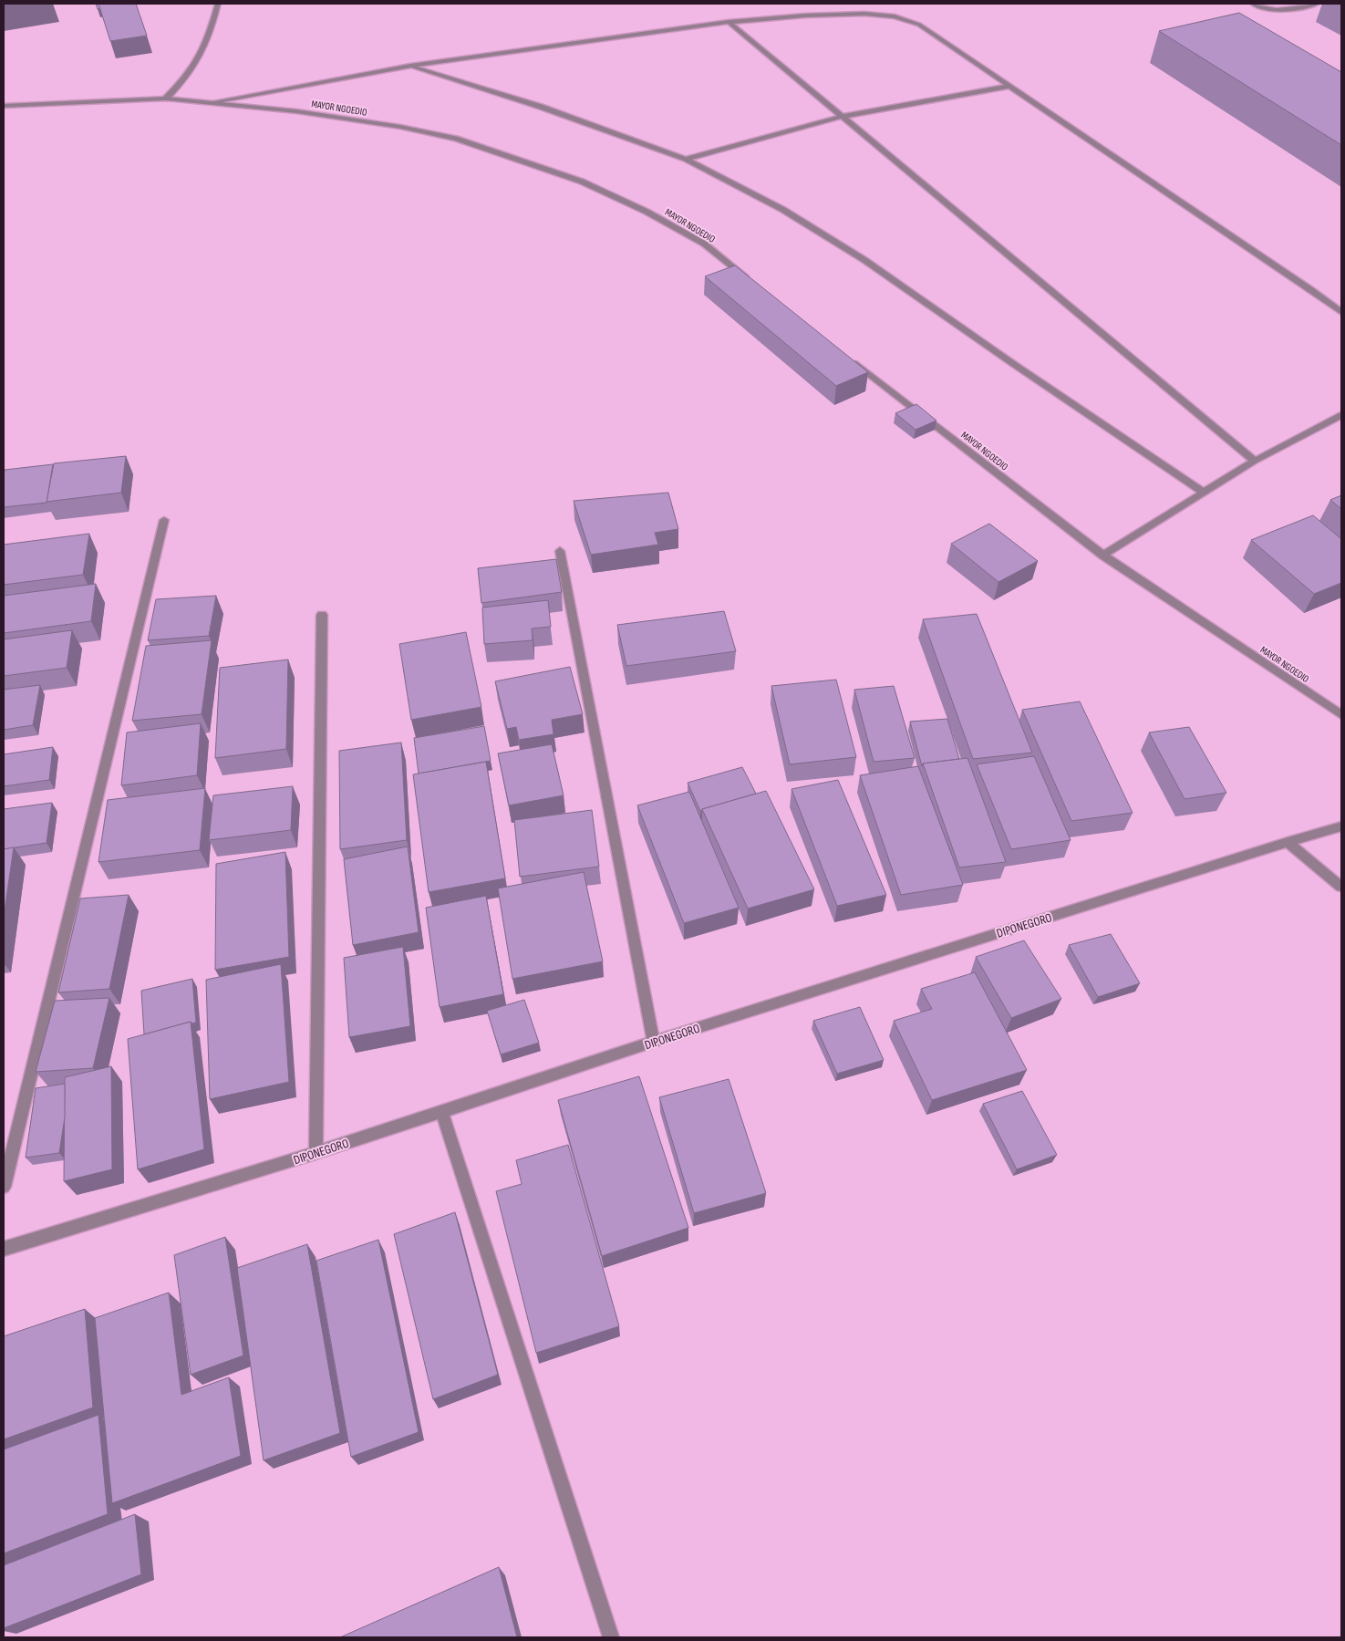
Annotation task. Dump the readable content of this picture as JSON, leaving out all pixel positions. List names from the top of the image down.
{
  "streets": {
    "street": ["MAYOR NGOEDIO", "DIPONEGORO"]
  }
}
